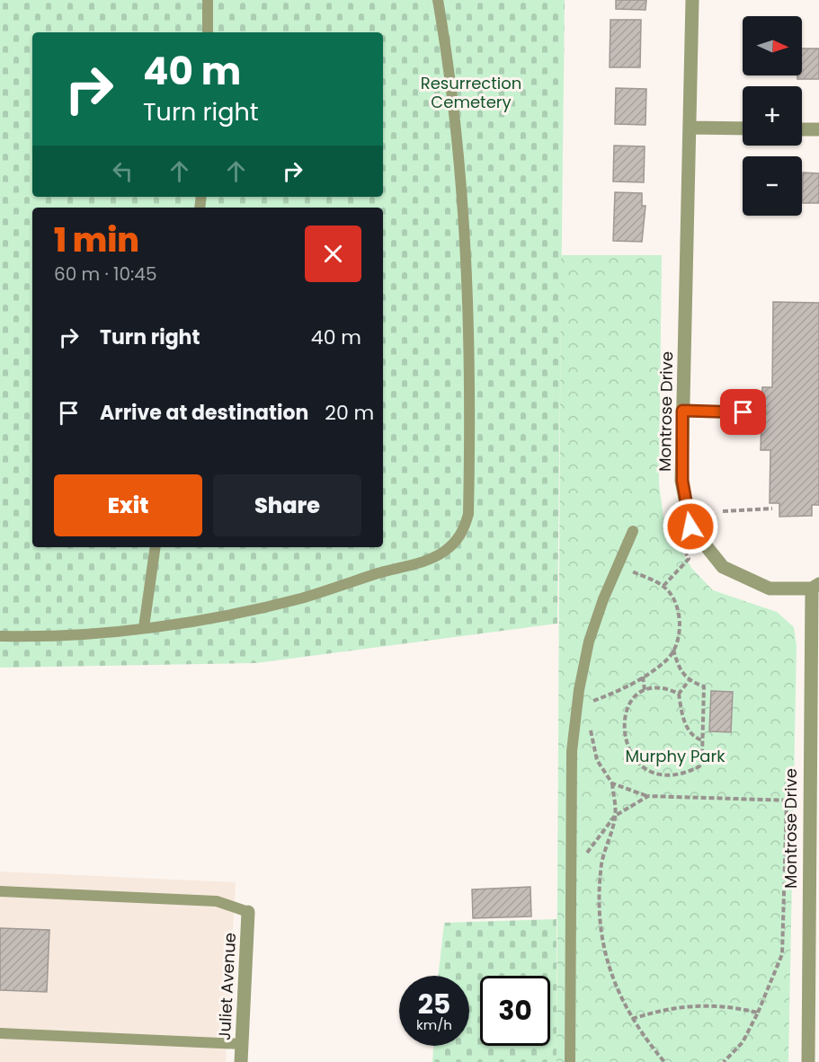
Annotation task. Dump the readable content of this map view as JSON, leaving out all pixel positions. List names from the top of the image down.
{
  "streets": {
    "street": ["Montrose Drive", "Juliet Avenue"]
  },
  "parks": ["Resurrection Cemetery", "Murphy Park"],
  "north": "right",
  "page": {
    "map_buttons": ["+", "−"],
    "turn": ["40 m", "Turn right"],
    "heading": ["1 min", "60 m · 10:45"],
    "list": [
      {
        "name": "Turn right",
        "value": "40 m"
      },
      {
        "name": "Arrive at destination",
        "value": "20 m"
      }
    ],
    "buttons": ["Exit", "Share"],
    "speed": "25 km/h",
    "limit": "30"
  }
}
